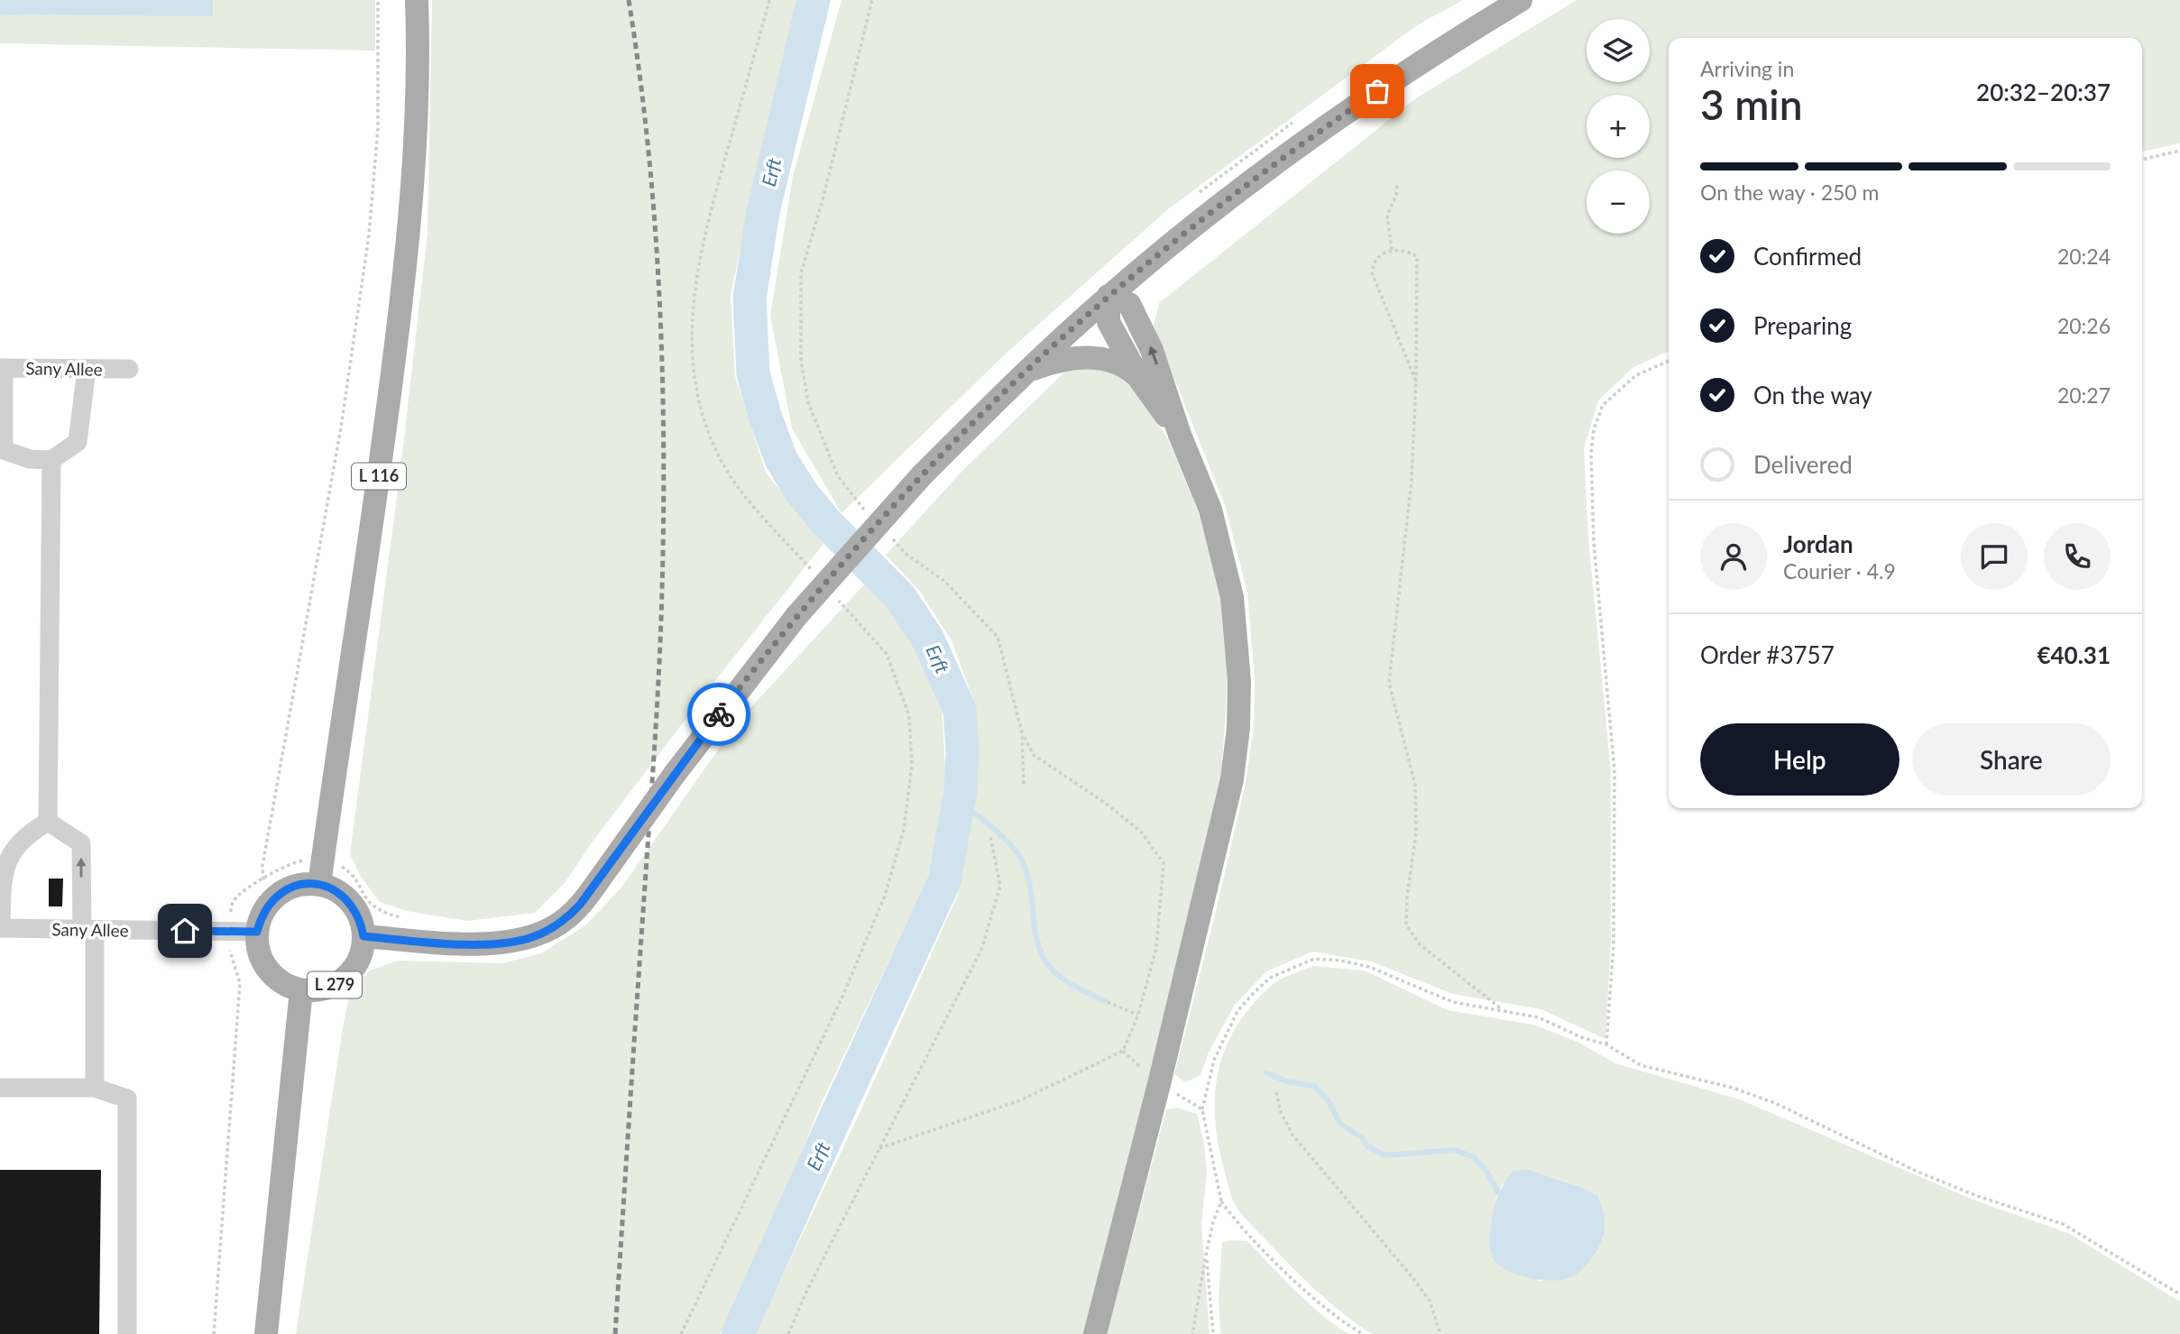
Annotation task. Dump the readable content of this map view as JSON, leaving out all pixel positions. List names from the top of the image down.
{
  "streets": {
    "main road": ["L 116", "L 279"],
    "street": ["Sany Allee"]
  },
  "crossings": [
    ["Sany Allee", "L 116"],
    ["Sany Allee", "L 279"],
    ["L 116", "L 279"]
  ],
  "water": ["Erft"],
  "page": {
    "map_buttons": ["+", "−"],
    "heading": ["3 min", "Arriving in", "20:32–20:37"],
    "panel": [
      "Jordan",
      "Courier · 4.9",
      "Order #3757",
      "€40.31"
    ],
    "bar": "On the way · 250 m",
    "list": [
      ["Confirmed", "20:24"],
      ["Preparing", "20:26"],
      ["On the way", "20:27"],
      "Delivered"
    ],
    "buttons": ["Help", "Share"]
  }
}
